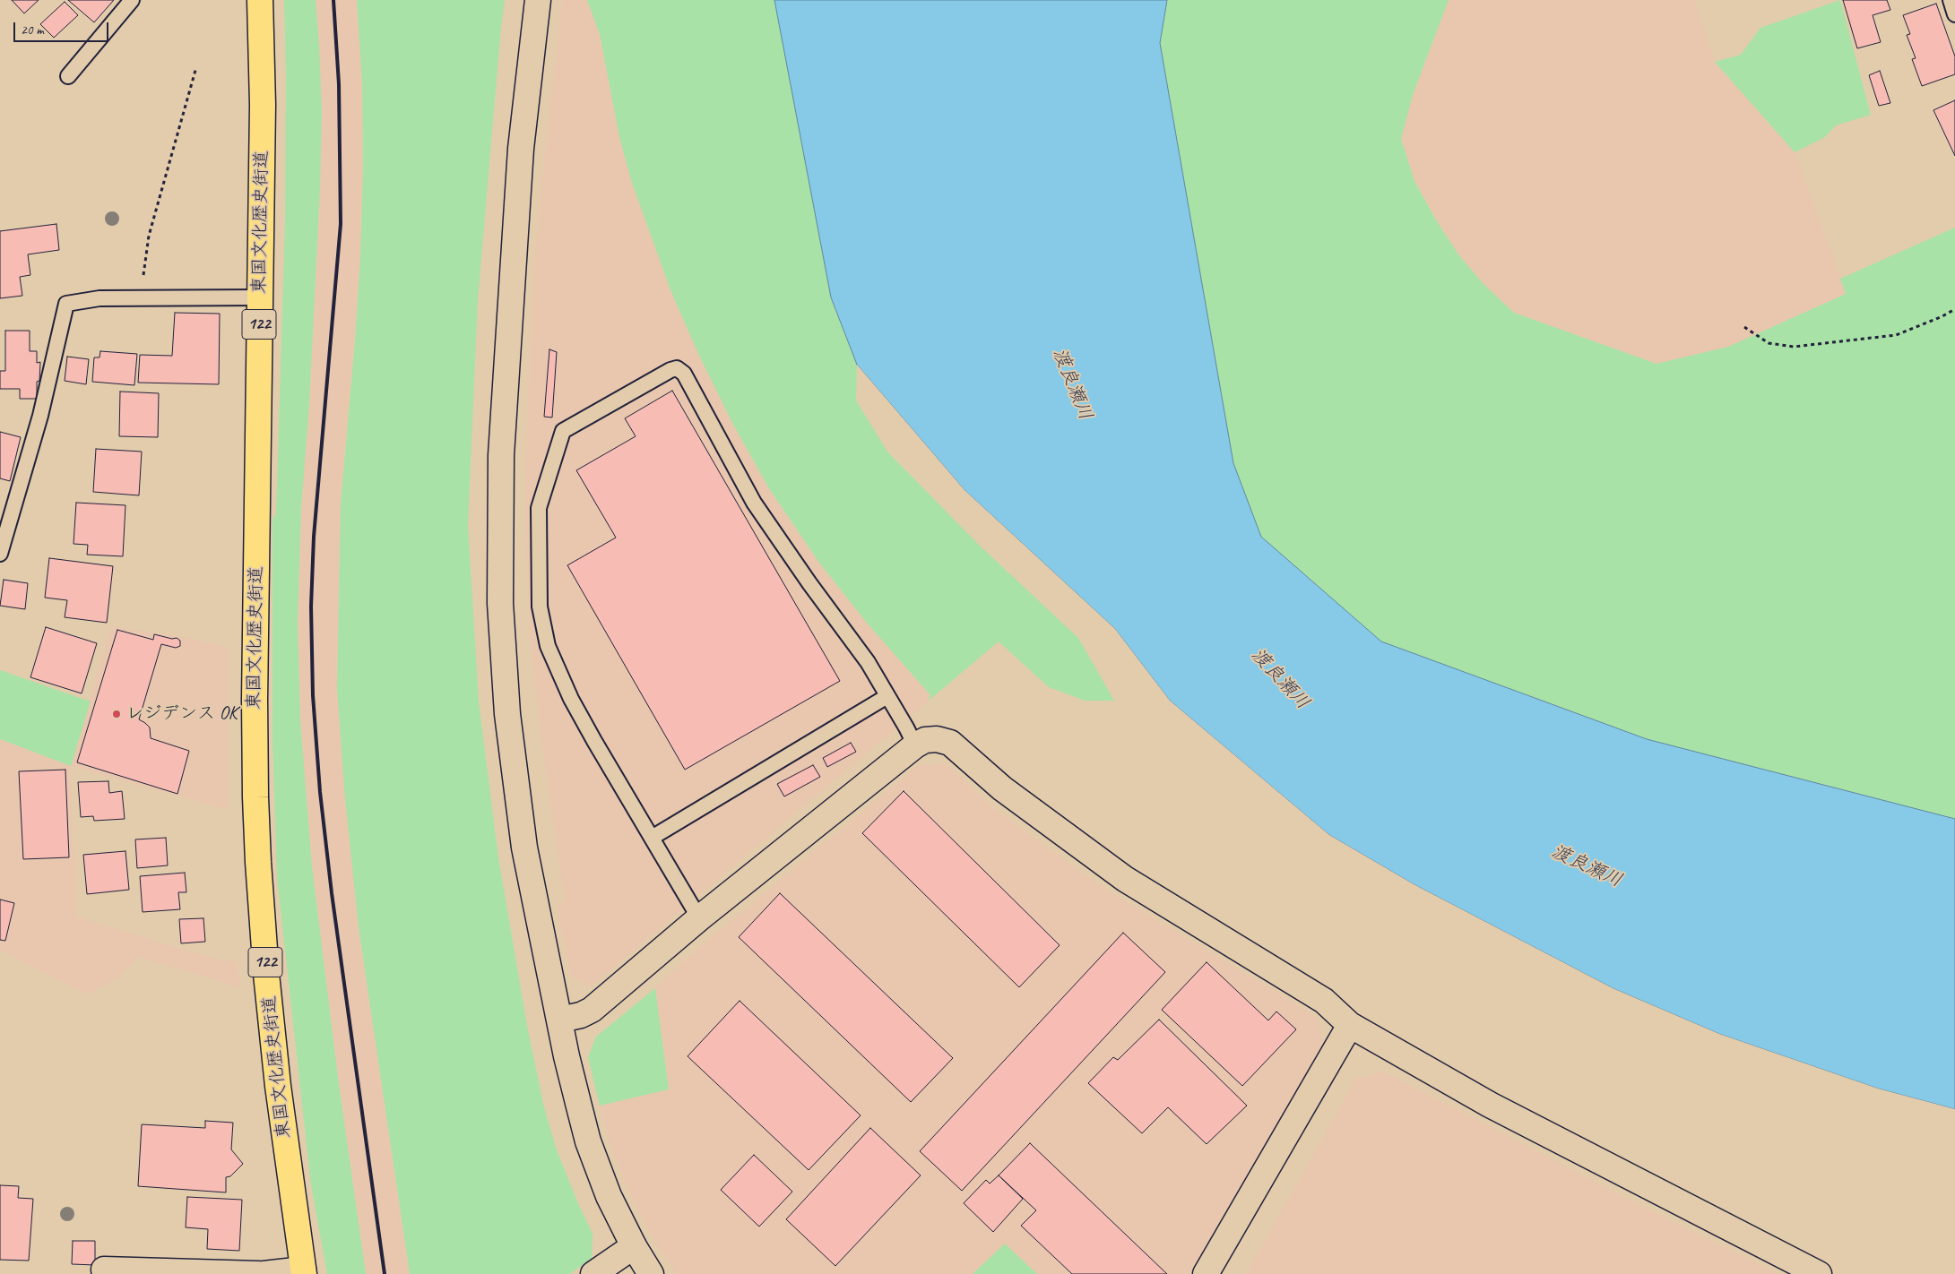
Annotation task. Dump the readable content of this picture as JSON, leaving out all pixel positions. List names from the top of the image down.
{
  "streets": {
    "highway": ["東国文化歴史街道", "122"]
  },
  "water": ["渡良瀬川"],
  "places": ["レジデンス OK"],
  "scale_bar": "20 m"
}
